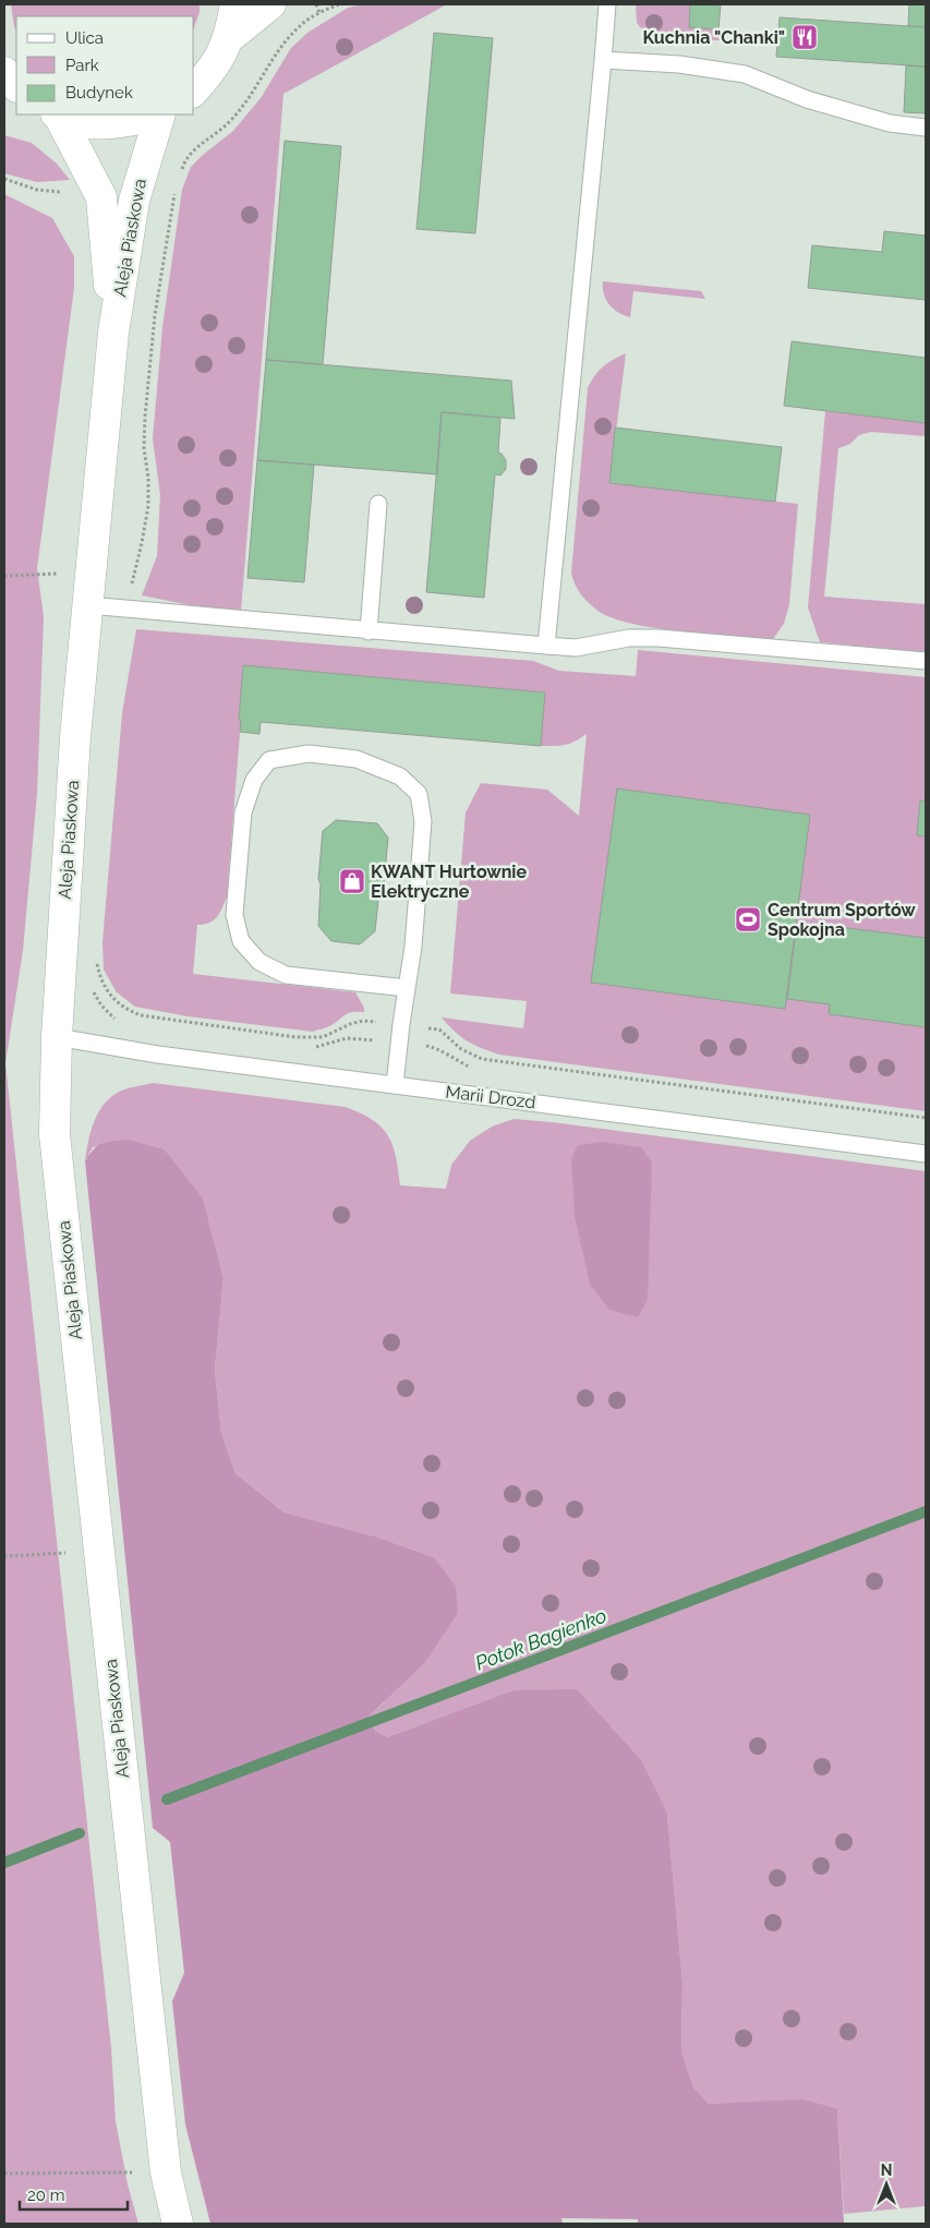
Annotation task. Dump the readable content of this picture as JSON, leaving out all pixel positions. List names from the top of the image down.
{
  "streets": {
    "street": ["Aleja Piaskowa"],
    "lane": ["Marii Drozd"]
  },
  "crossings": [
    ["Aleja Piaskowa", "Marii Drozd"]
  ],
  "water": ["Potok Bagienko"],
  "places": {
    "restaurant": ["Kuchnia \"Chanki\""],
    "shop": ["KWANT Hurtownie Elektryczne"],
    "sports": ["Centrum Sportów Spokojna"]
  },
  "legend": ["Ulica", "Park", "Budynek"],
  "scale_bar": "20 m",
  "north": "top"
}
